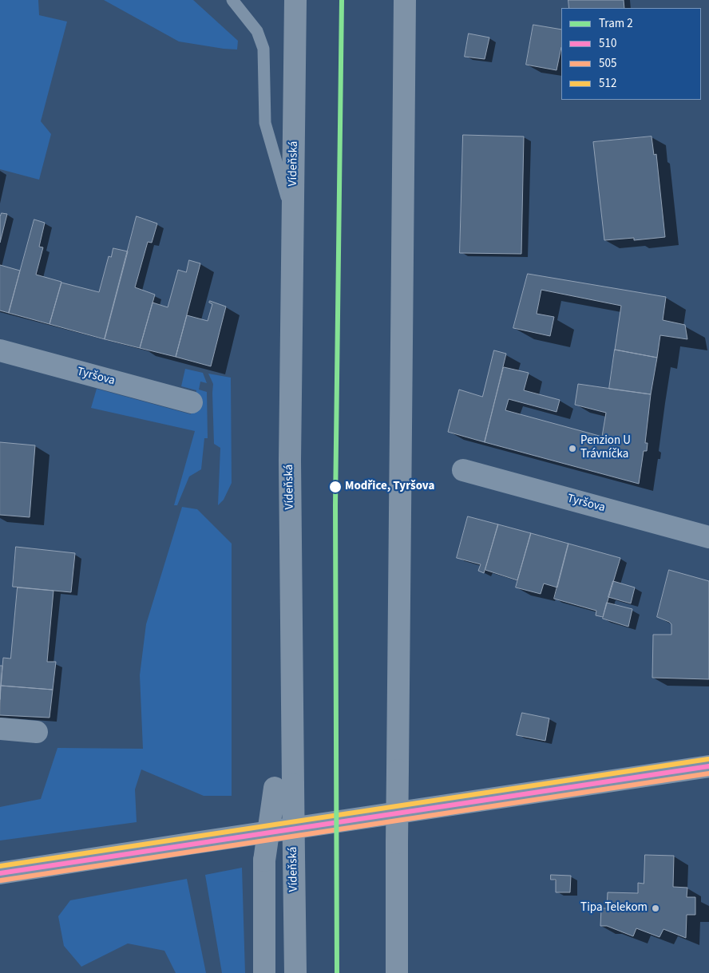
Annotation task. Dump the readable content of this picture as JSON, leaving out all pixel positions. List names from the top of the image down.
{
  "streets": {
    "highway": ["Vídeňská"],
    "street": ["Tyršova"]
  },
  "places": ["Penzion U Trávníčka", "Modřice, Tyršova", "Tipa Telekom"],
  "lines": [
    "tram line 2",
    "transit line 512",
    "transit line 510",
    "transit line 505"
  ],
  "legend": [
    "Tram 2",
    "510",
    "505",
    "512"
  ]
}
